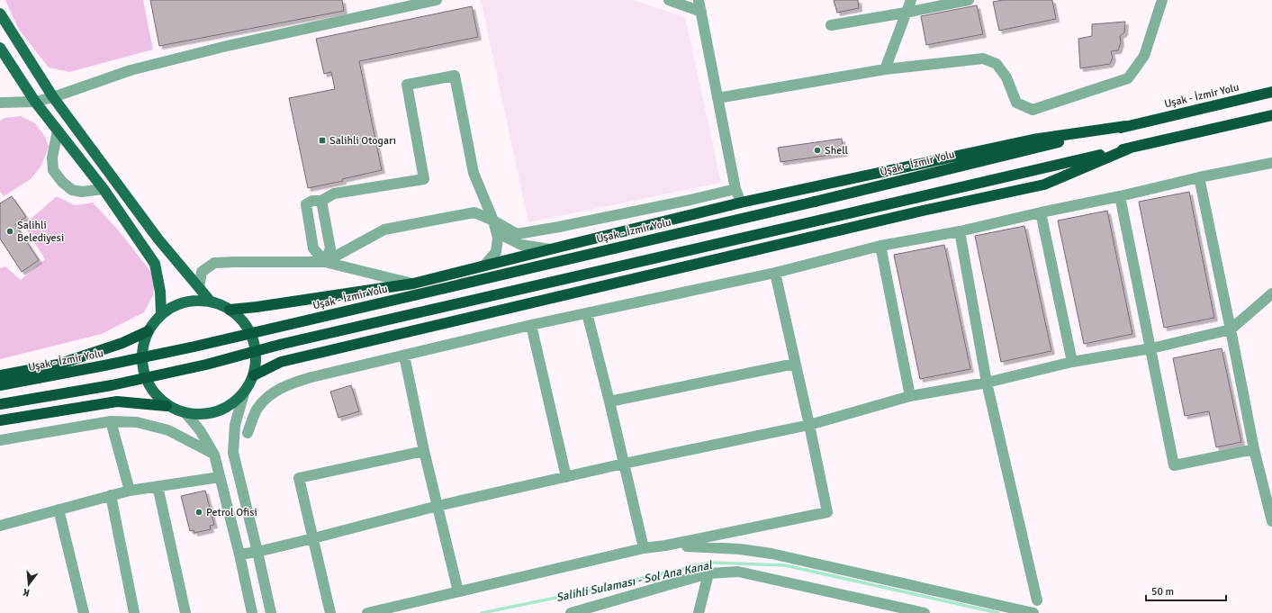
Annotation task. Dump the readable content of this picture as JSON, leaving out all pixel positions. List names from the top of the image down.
{
  "streets": {
    "highway": ["Uşak - İzmir Yolu"]
  },
  "water": ["Salihli Sulaması - Sol Ana Kanal"],
  "places": {
    "transit": ["Salihli Otogarı"],
    "other": ["Shell", "Salihli Belediyesi", "Petrol Ofisi"]
  },
  "scale_bar": "50 m",
  "north": "bottom"
}
